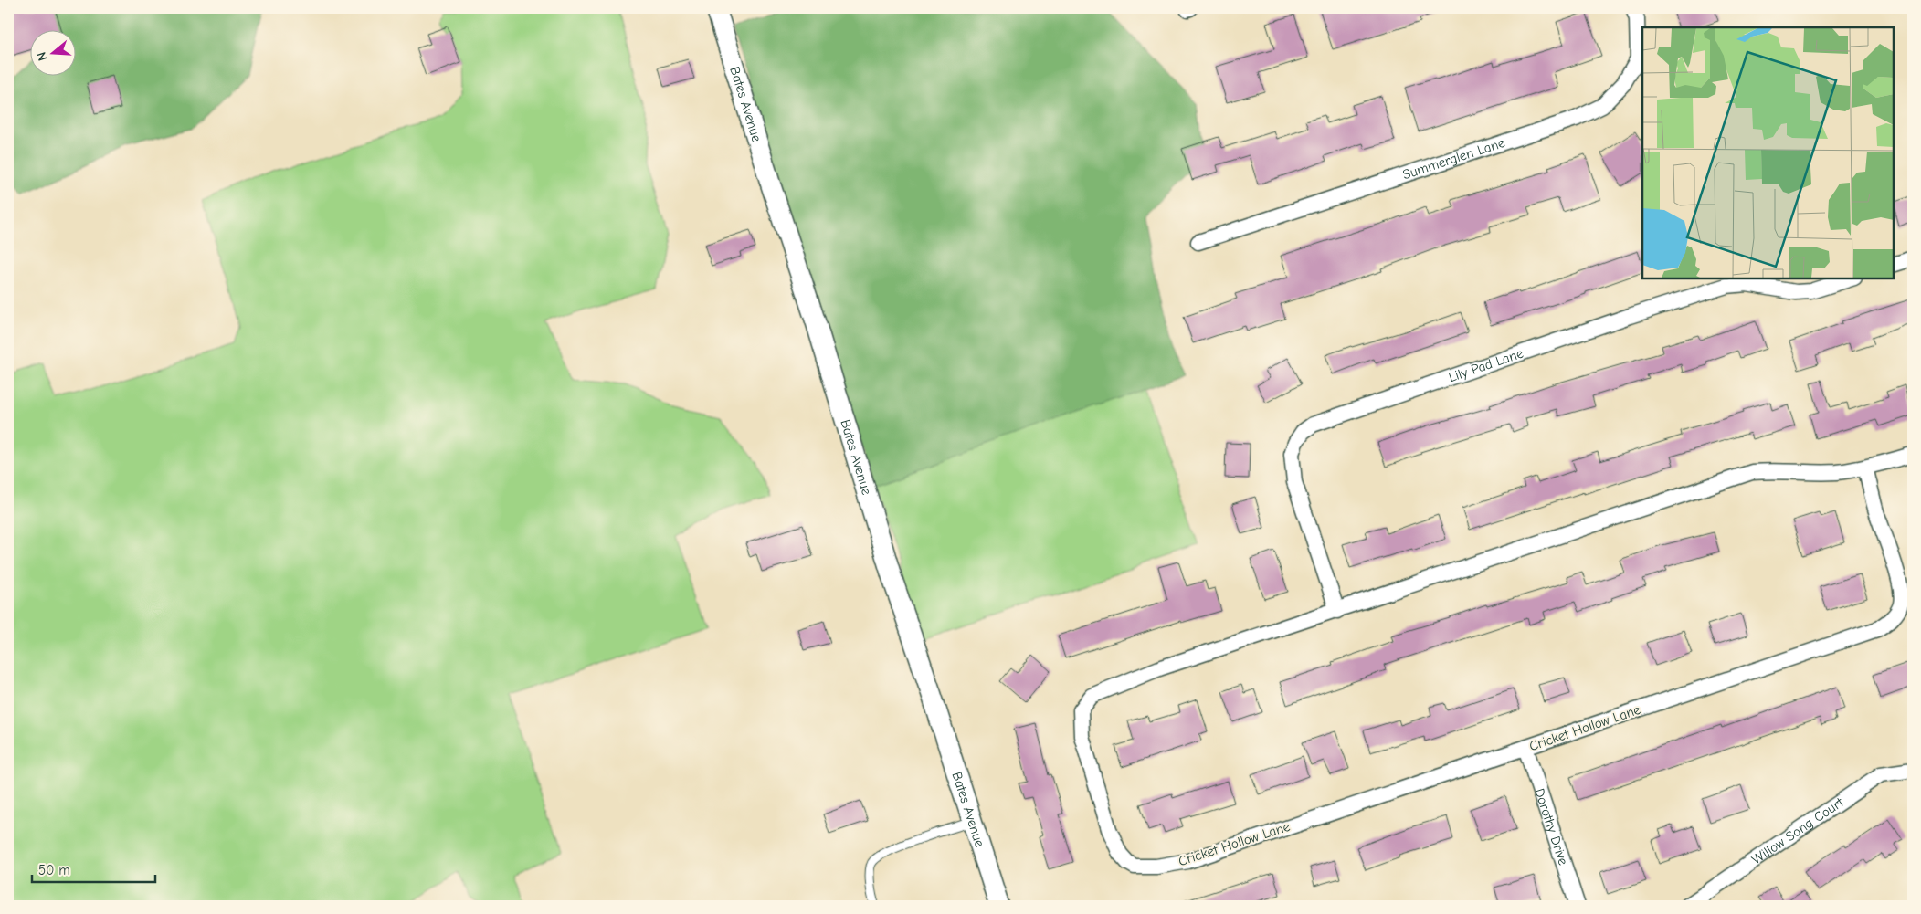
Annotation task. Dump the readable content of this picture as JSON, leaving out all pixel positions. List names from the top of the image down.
{
  "streets": {
    "street": [
      "Bates Avenue",
      "Summerglen Lane",
      "Lily Pad Lane",
      "Cricket Hollow Lane",
      "Dorothy Drive",
      "Willow Song Court"
    ]
  },
  "crossings": [
    ["Lily Pad Lane", "Cricket Hollow Lane"],
    ["Cricket Hollow Lane", "Dorothy Drive"]
  ],
  "scale_bar": "50 m",
  "north": "left"
}
